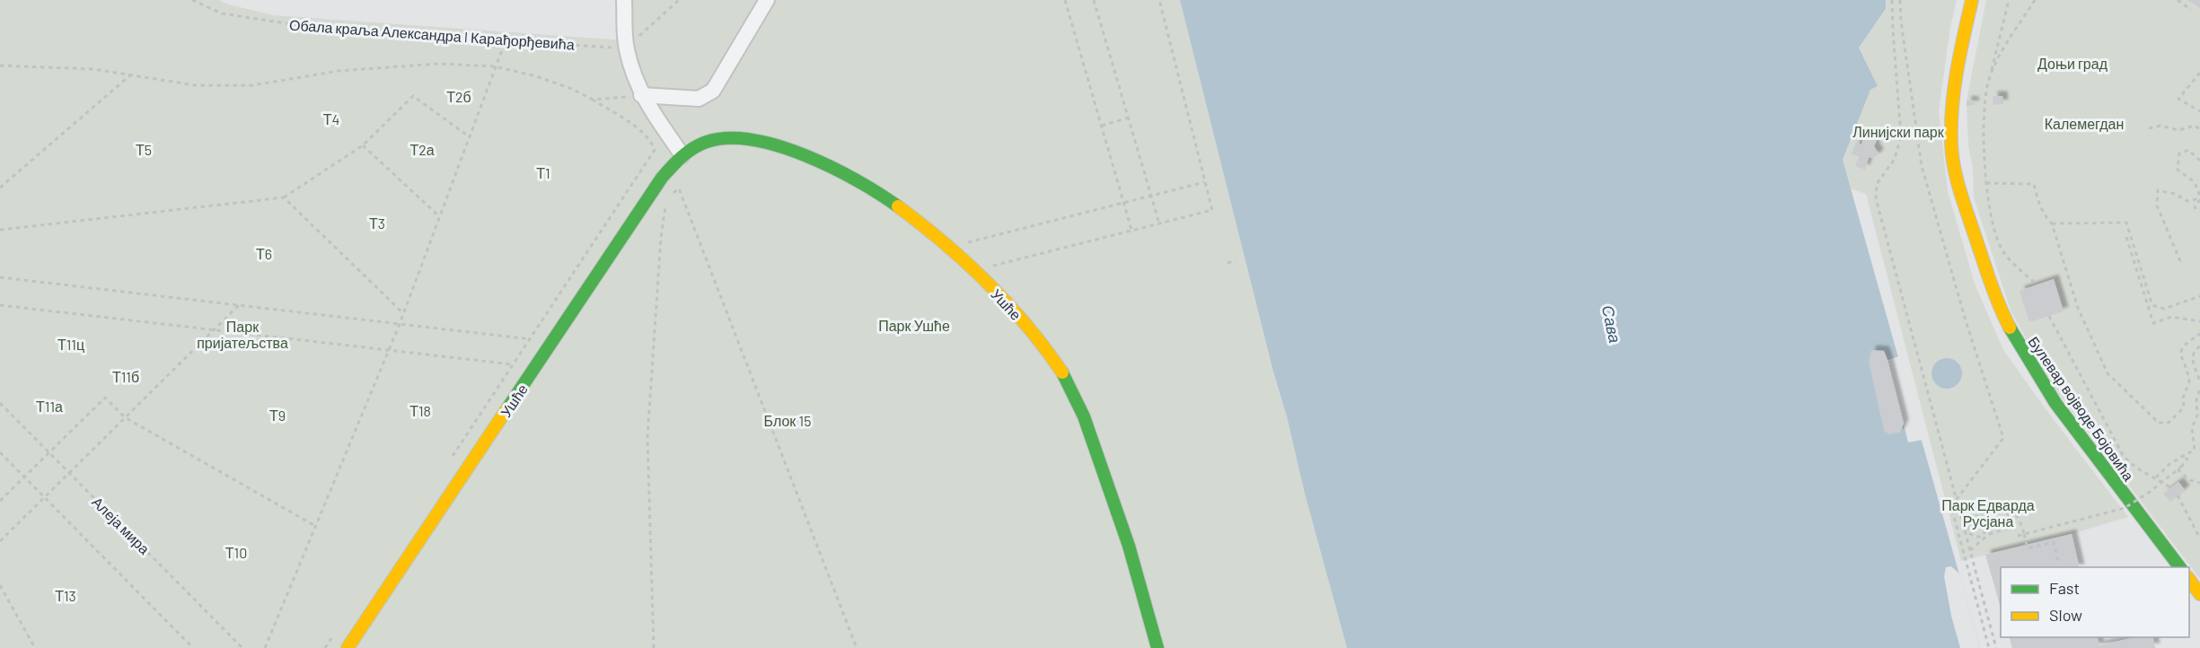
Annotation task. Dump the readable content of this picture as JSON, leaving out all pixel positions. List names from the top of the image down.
{
  "streets": {
    "street": ["Ушће", "Булевар војводе Бојовића"],
    "path": ["Обала краља Александра I Карађорђевића", "Алеја мира"]
  },
  "water": ["Сава"],
  "parks": [
    "Доњи град",
    "Т2б",
    "Т4",
    "Калемегдан",
    "Линијски парк",
    "Т5",
    "Т2а",
    "Т1",
    "Т3",
    "Т6",
    "Парк Ушће",
    "Парк пријатељства",
    "Т11ц",
    "Т11б",
    "Т11а",
    "Т18",
    "Т9",
    "Блок 15",
    "Парк Едварда Русјана",
    "Т10",
    "Т13"
  ],
  "legend": ["Fast", "Slow"]
}
